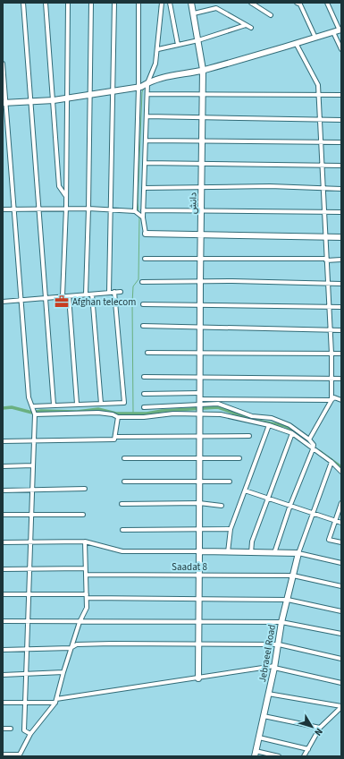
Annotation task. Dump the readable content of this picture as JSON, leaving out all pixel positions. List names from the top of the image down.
{
  "streets": {
    "main road": ["دانش", "Jebraeel Road"],
    "street": ["Saadat 8"]
  },
  "crossings": [
    ["دانش", "Saadat 8"],
    ["Saadat 8", "Jebraeel Road"]
  ],
  "places": {
    "office": ["Afghan telecom"]
  },
  "north": "bottom right"
}
